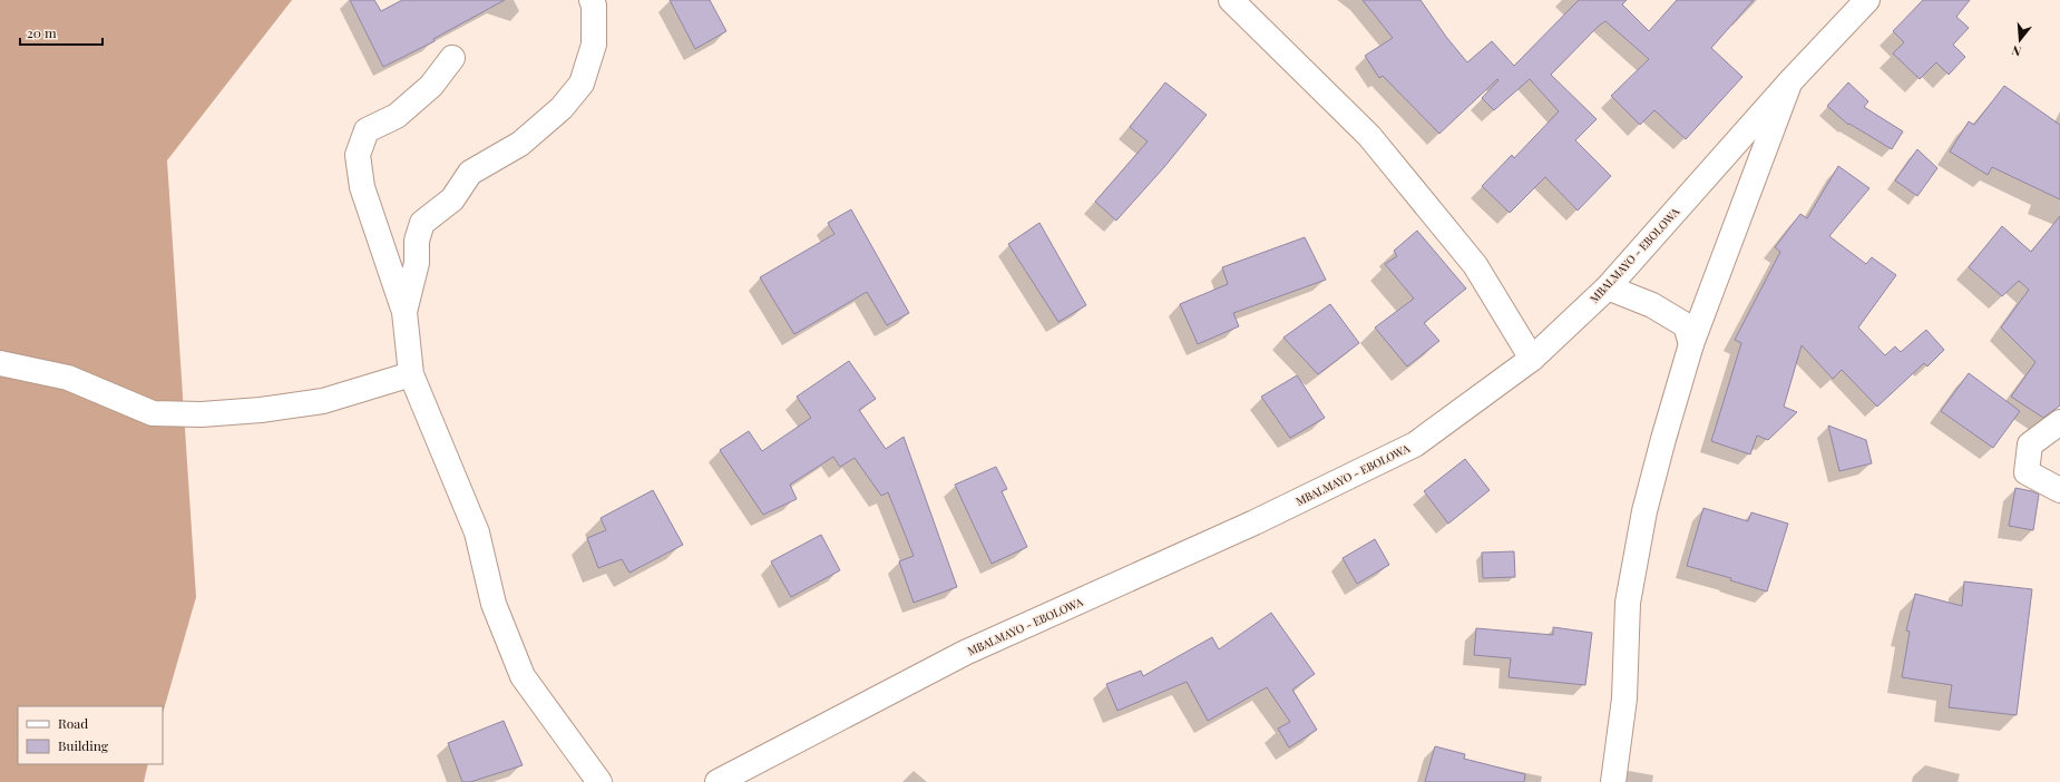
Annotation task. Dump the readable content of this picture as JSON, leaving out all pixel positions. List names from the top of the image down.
{
  "streets": {
    "main road": ["MBALMAYO - EBOLOWA"]
  },
  "legend": ["Road", "Building"],
  "scale_bar": "20 m",
  "north": "bottom"
}
